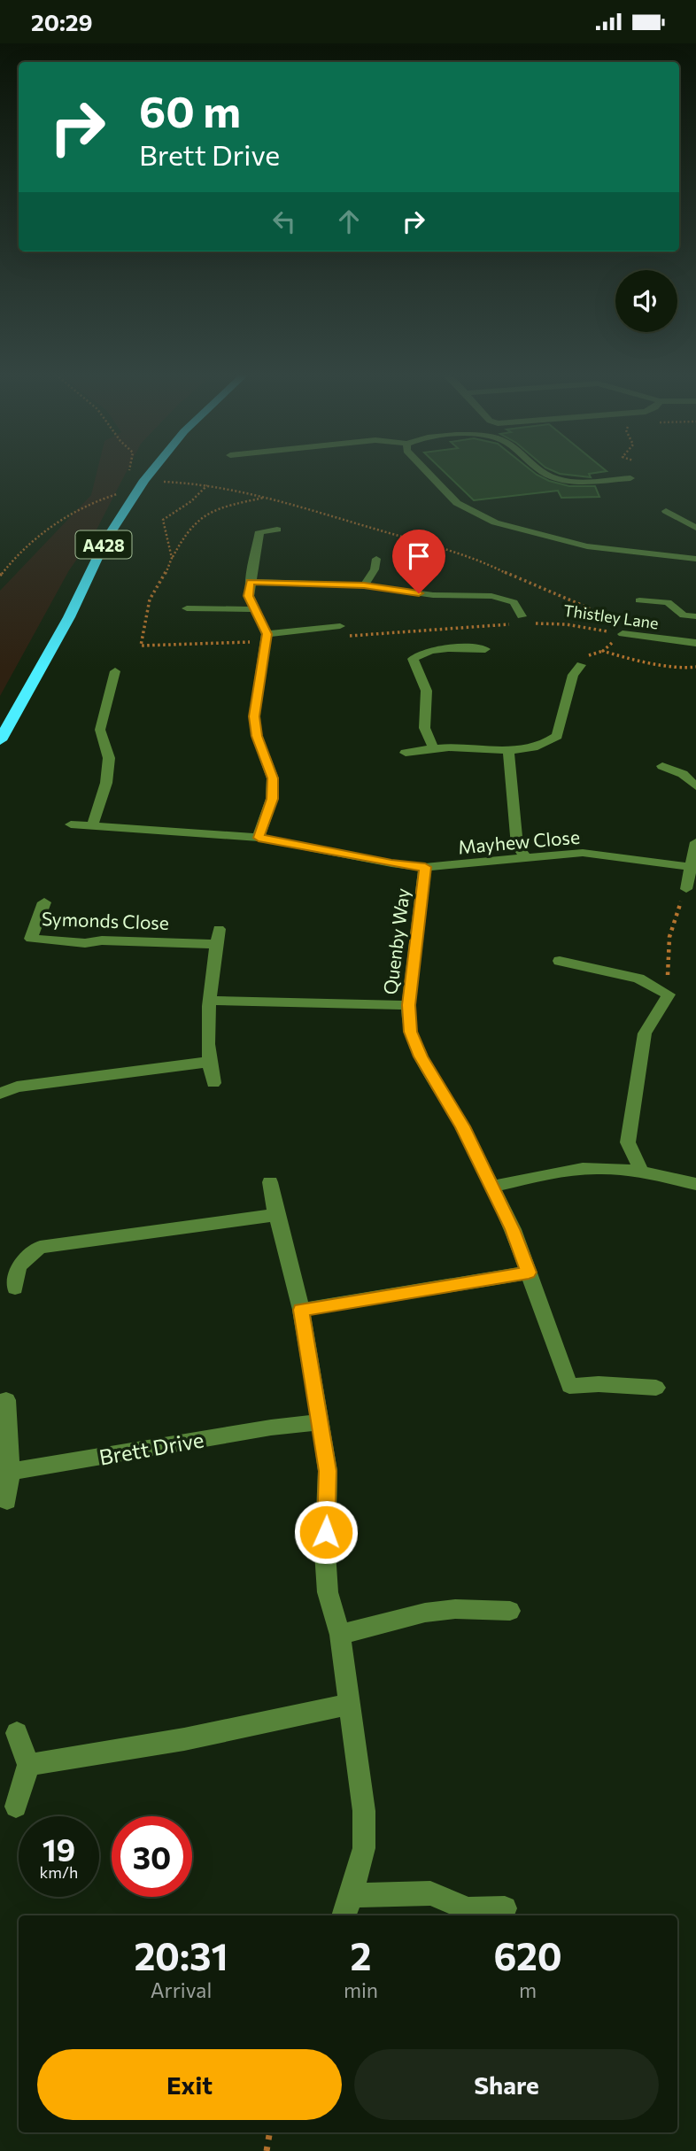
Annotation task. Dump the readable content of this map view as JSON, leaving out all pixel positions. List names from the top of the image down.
{
  "streets": {
    "highway": ["A428"],
    "street": [
      "Thistley Lane",
      "Mayhew Close",
      "Symonds Close",
      "Quenby Way",
      "Brett Drive"
    ]
  },
  "crossings": [
    ["Mayhew Close", "Quenby Way"]
  ],
  "page": {
    "status": "20:29",
    "turn": ["60 m", "Brett Drive"],
    "speed": "19 km/h",
    "limit": "30",
    "eta": [
      "20:31",
      "Arrival",
      "2",
      "min",
      "620",
      "m"
    ],
    "buttons": ["Exit", "Share"]
  }
}
